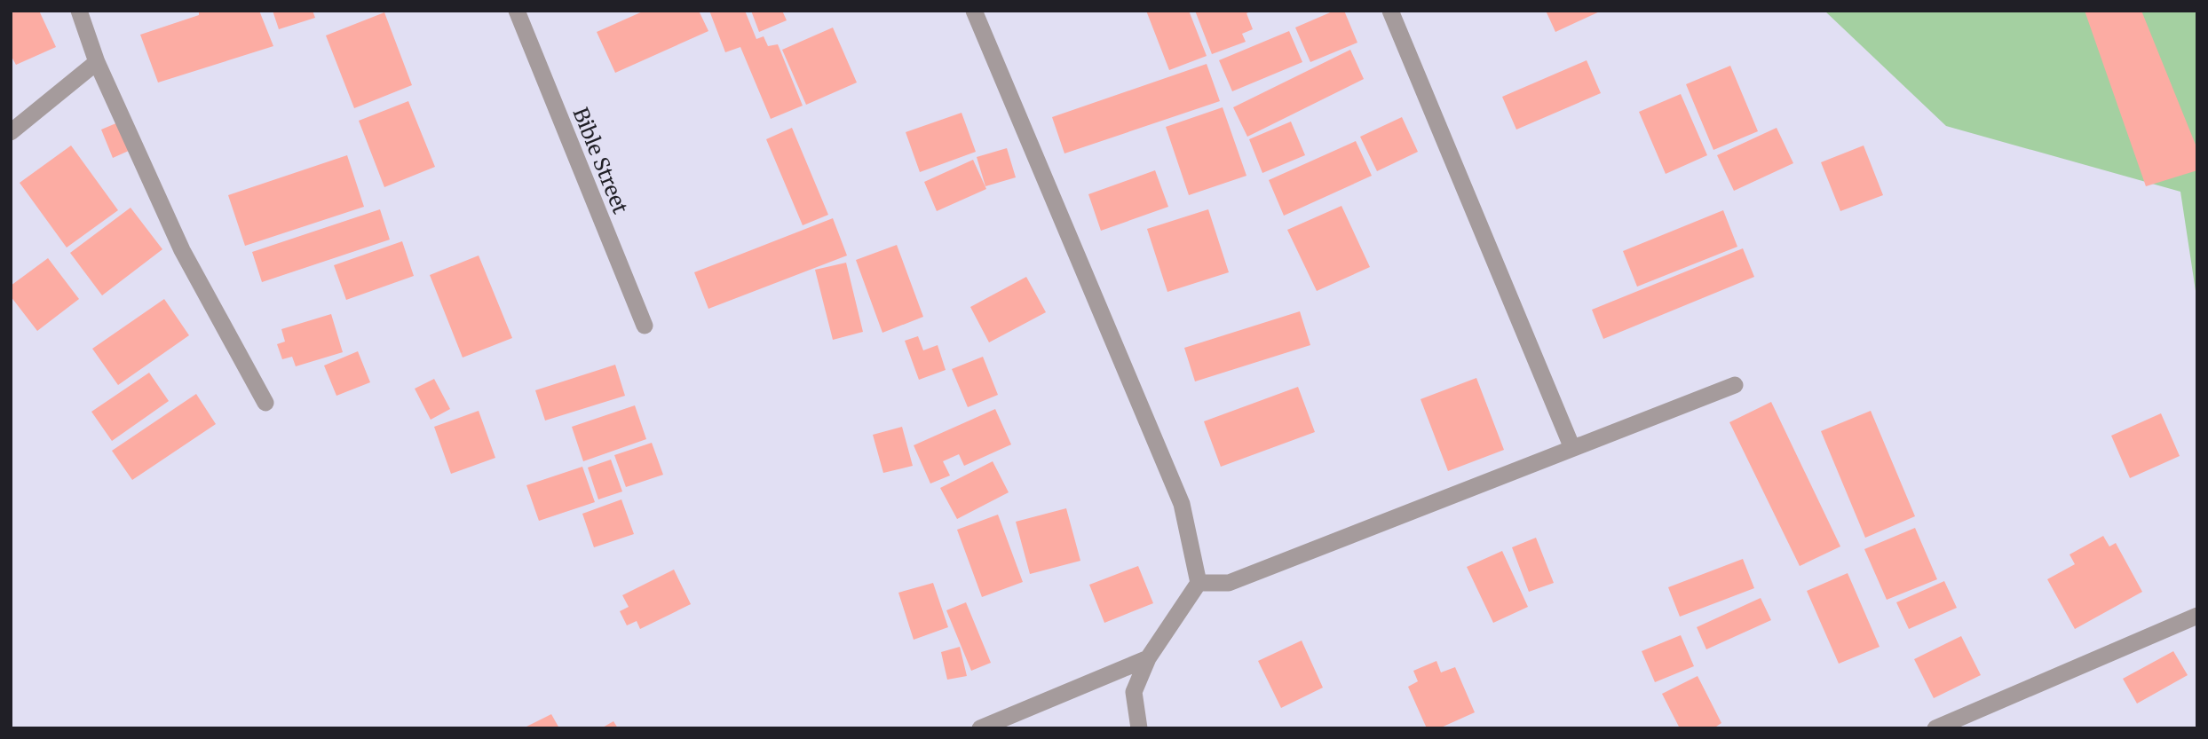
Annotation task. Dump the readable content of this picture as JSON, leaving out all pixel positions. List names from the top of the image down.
{
  "streets": {
    "street": ["Bible Street"]
  }
}
